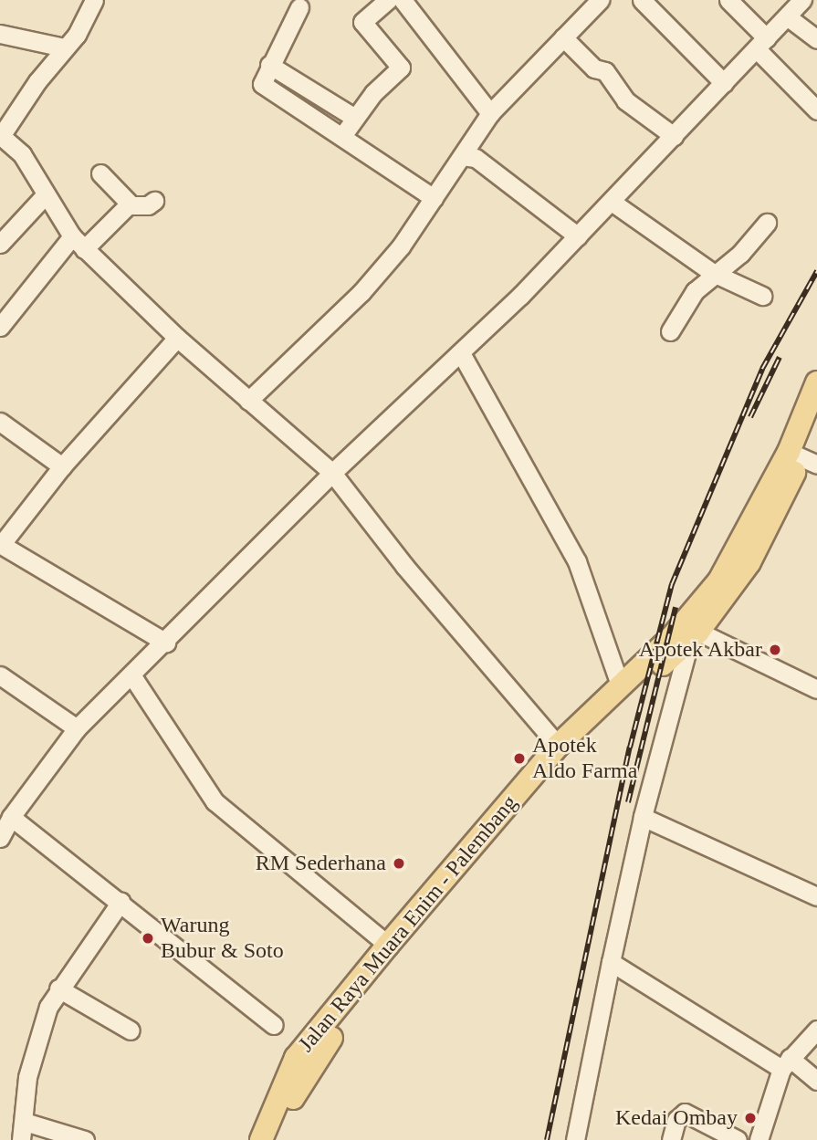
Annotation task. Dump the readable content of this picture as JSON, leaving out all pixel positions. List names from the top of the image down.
{
  "streets": {
    "main road": ["Jalan Raya Muara Enim - Palembang"]
  },
  "places": [
    "Apotek Akbar",
    "Apotek Aldo Farma",
    "RM Sederhana",
    "Warung Bubur & Soto",
    "Kedai Ombay"
  ]
}
